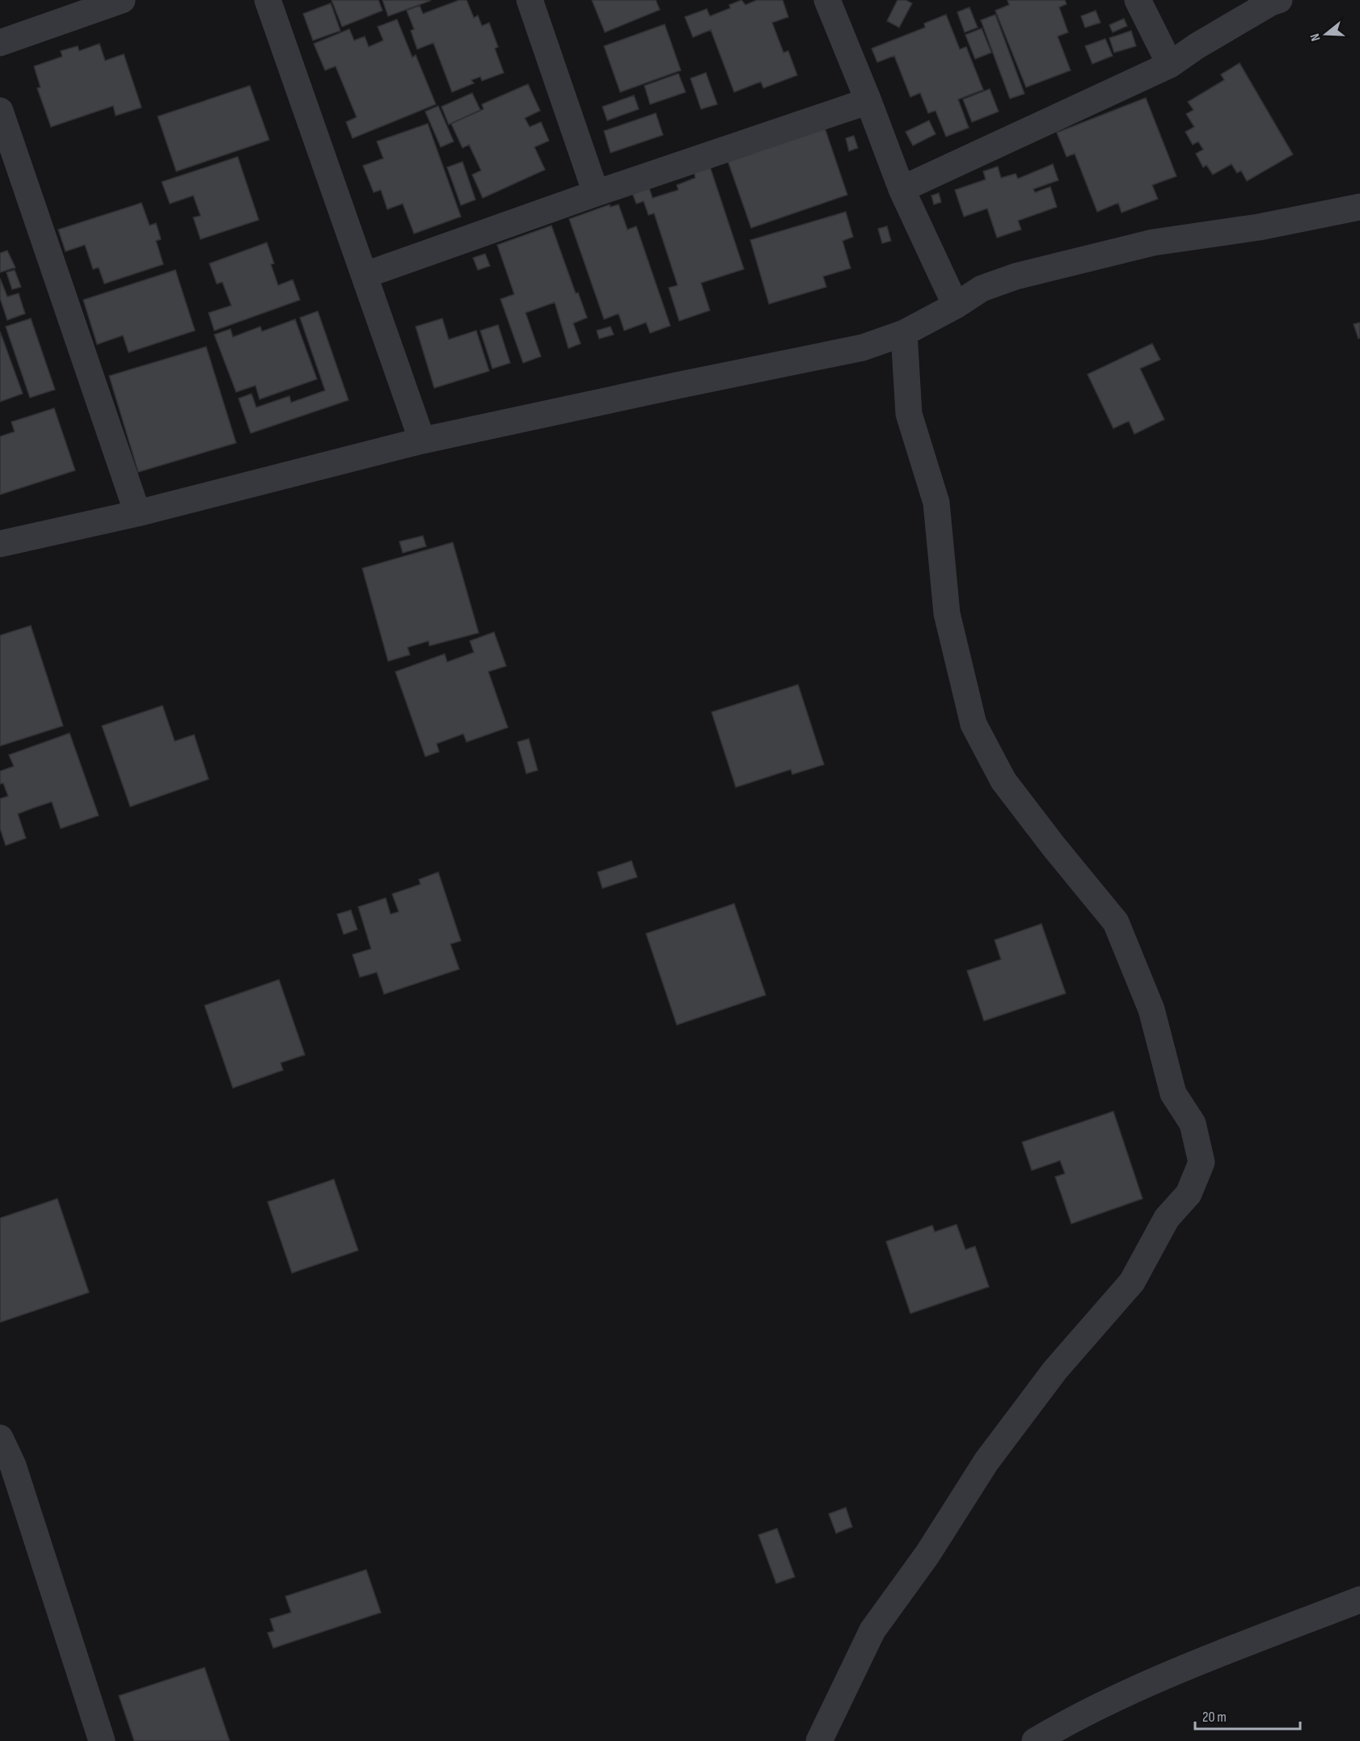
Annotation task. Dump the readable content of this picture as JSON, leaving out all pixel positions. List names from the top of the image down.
{
  "scale_bar": "20 m",
  "north": "left"
}
